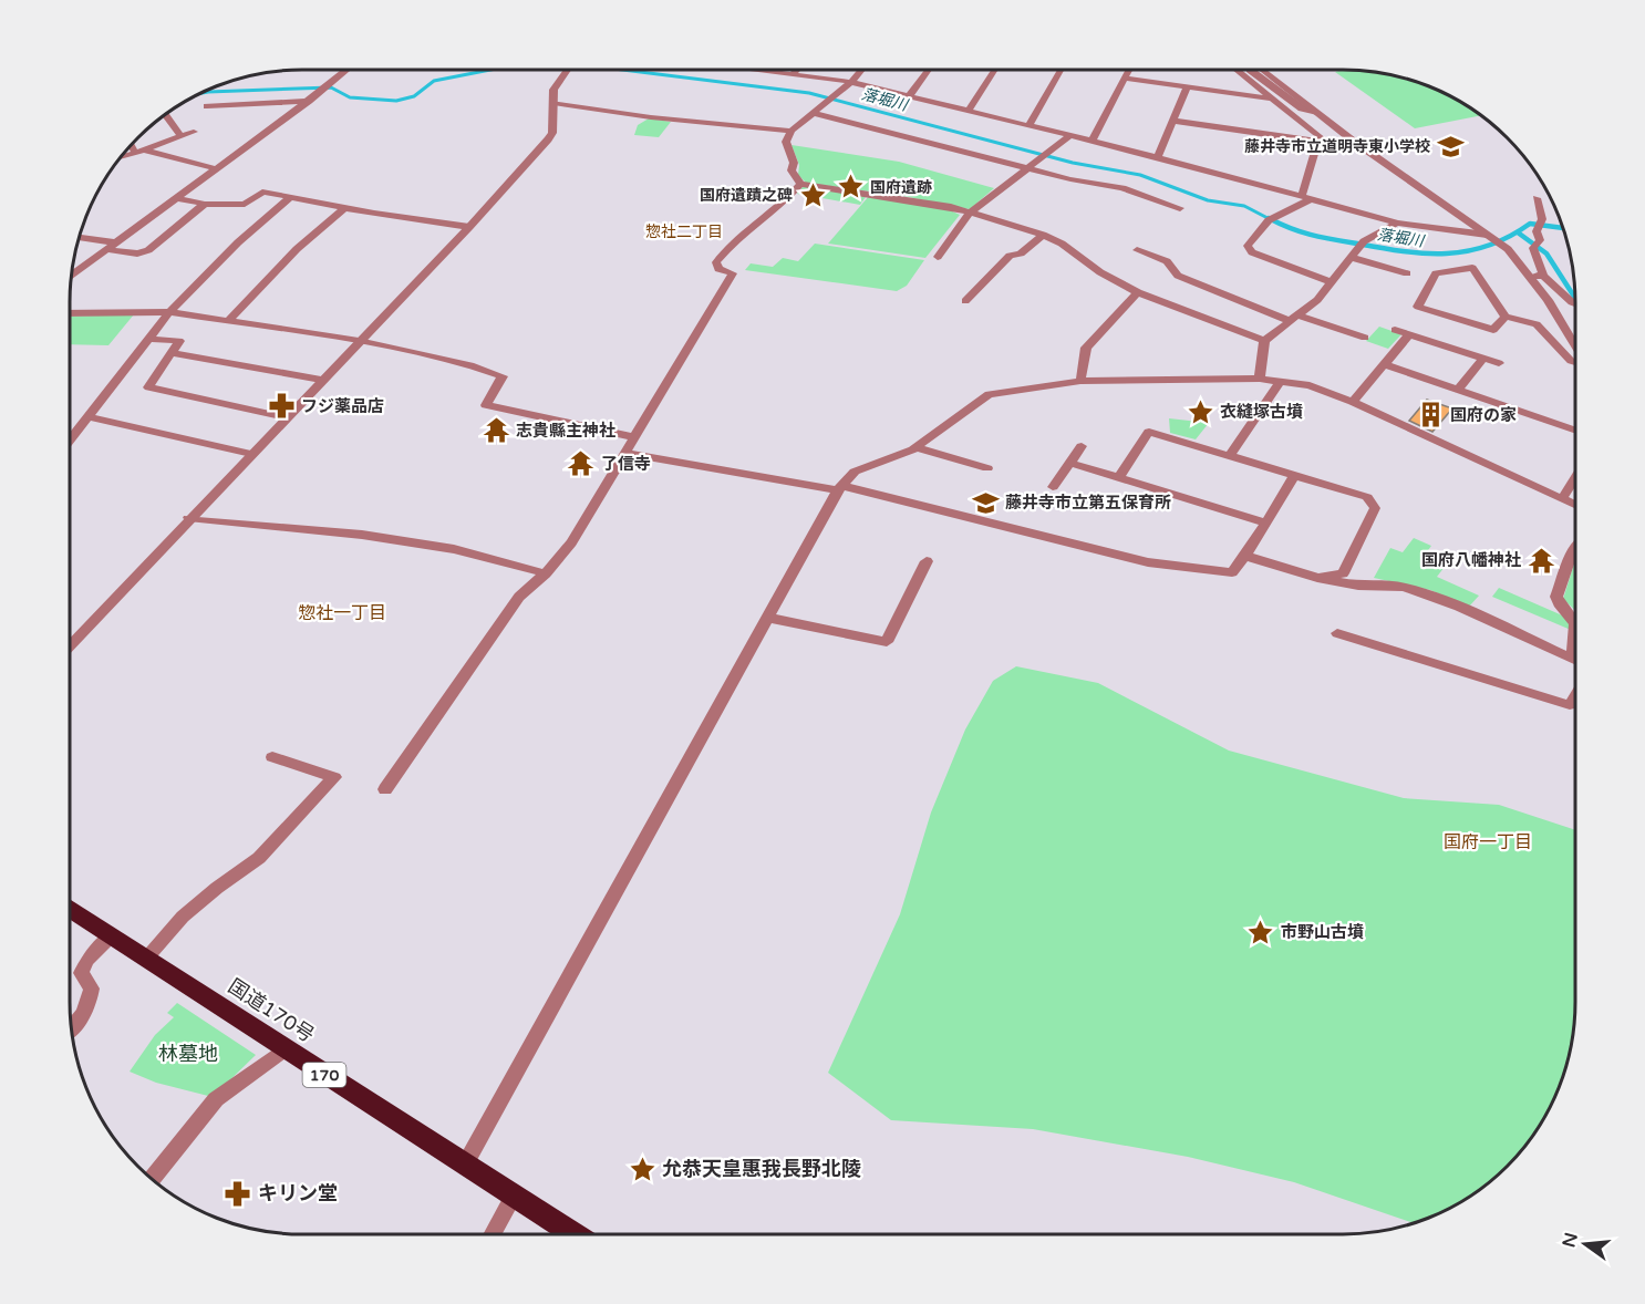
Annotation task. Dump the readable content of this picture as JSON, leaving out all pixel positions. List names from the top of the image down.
{
  "streets": {
    "highway": ["国道170号", "170"]
  },
  "districts": ["惣社二丁目", "惣社一丁目", "国府一丁目"],
  "water": ["落堀川"],
  "parks": ["林墓地"],
  "places": {
    "school or university": ["藤井寺市立道明寺東小学校", "藤井寺市立第五保育所"],
    "place": [
      "国府遺跡",
      "国府遺蹟之碑",
      "衣縫塚古墳",
      "市野山古墳",
      "允恭天皇惠我長野北陵"
    ],
    "pharmacy": ["フジ薬品店", "キリン堂"],
    "building": ["国府の家"],
    "temple": ["志貴縣主神社", "了信寺", "国府八幡神社"]
  },
  "north": "left"
}
